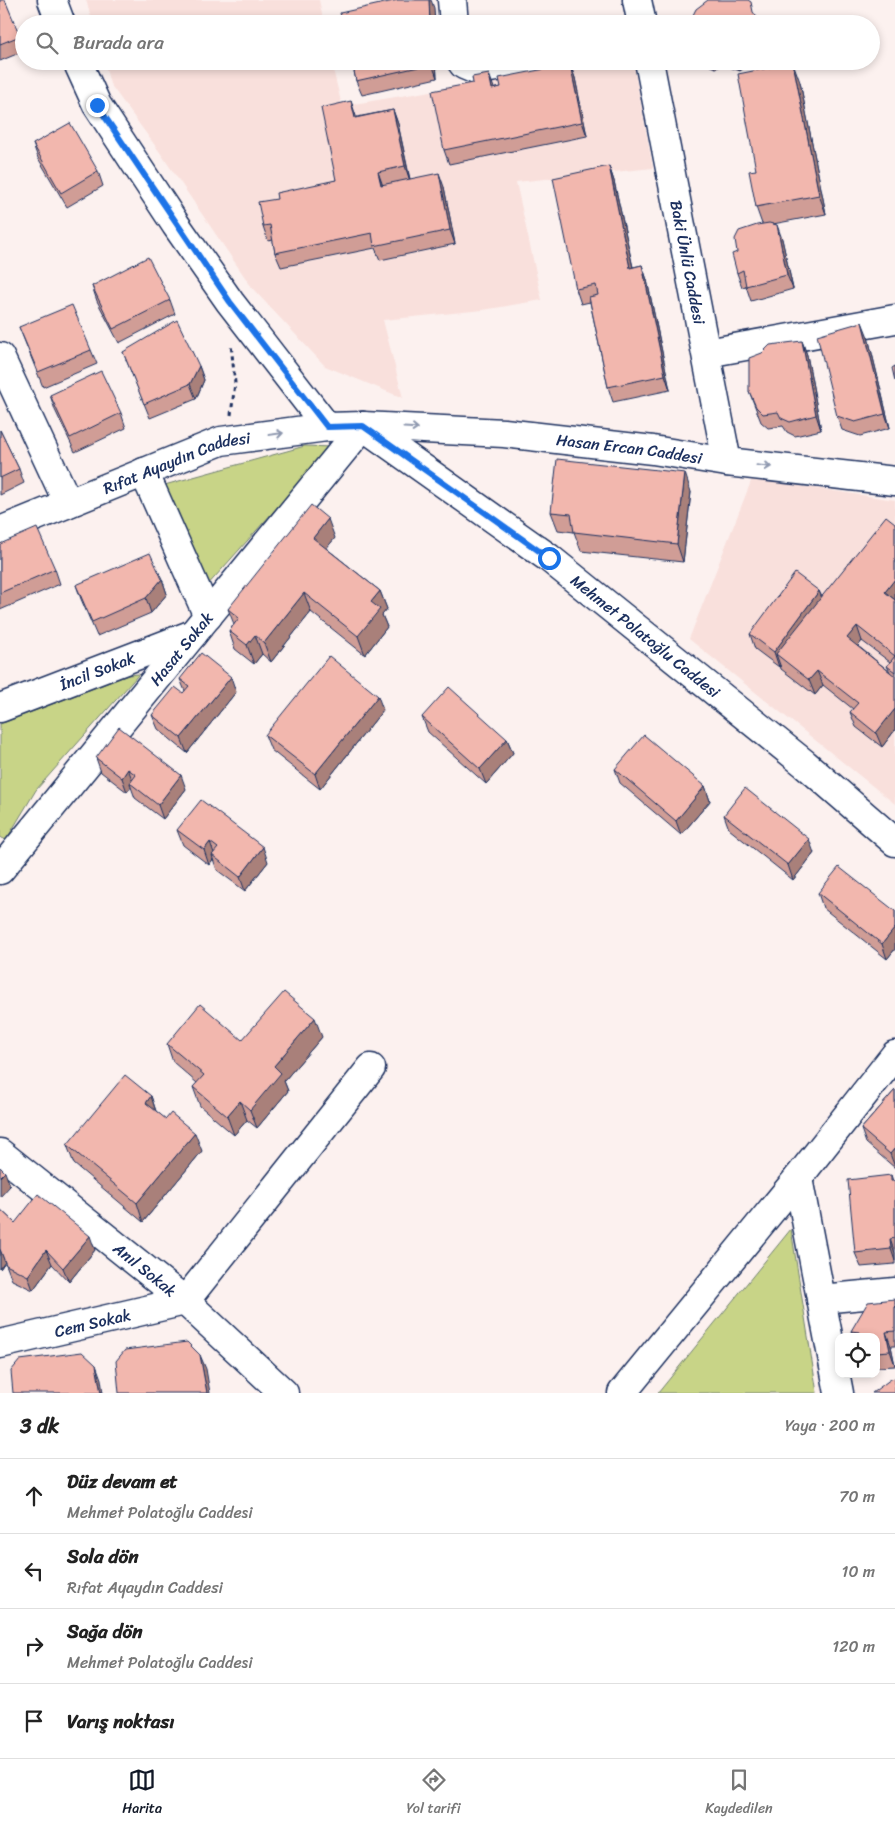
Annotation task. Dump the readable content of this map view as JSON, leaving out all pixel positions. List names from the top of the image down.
{
  "streets": {
    "street": [
      "Baki Ünlü Caddesi",
      "Hasan Ercan Caddesi",
      "Rıfat Ayaydın Caddesi",
      "Mehmet Polatoğlu Caddesi",
      "Hasat Sokak",
      "İncil Sokak",
      "Anıl Sokak",
      "Cem Sokak"
    ]
  },
  "crossings": [
    ["Baki Ünlü Caddesi", "Hasan Ercan Caddesi"],
    ["Hasan Ercan Caddesi", "Rıfat Ayaydın Caddesi"],
    ["Hasan Ercan Caddesi", "Mehmet Polatoğlu Caddesi"],
    ["Hasan Ercan Caddesi", "Hasat Sokak"],
    ["Rıfat Ayaydın Caddesi", "Mehmet Polatoğlu Caddesi"],
    ["Rıfat Ayaydın Caddesi", "Hasat Sokak"],
    ["Mehmet Polatoğlu Caddesi", "Hasat Sokak"],
    ["Hasat Sokak", "İncil Sokak"],
    ["Anıl Sokak", "Cem Sokak"]
  ],
  "page": {
    "search": "Burada ara",
    "heading": ["3 dk", "Yaya · 200 m"],
    "list": [
      ["Düz devam et", "Mehmet Polatoğlu Caddesi", "70 m"],
      ["Sola dön", "Rıfat Ayaydın Caddesi", "10 m"],
      ["Sağa dön", "Mehmet Polatoğlu Caddesi", "120 m"],
      "Varış noktası"
    ],
    "nav": ["Harita", "Yol tarifi", "Kaydedilen"]
  }
}
